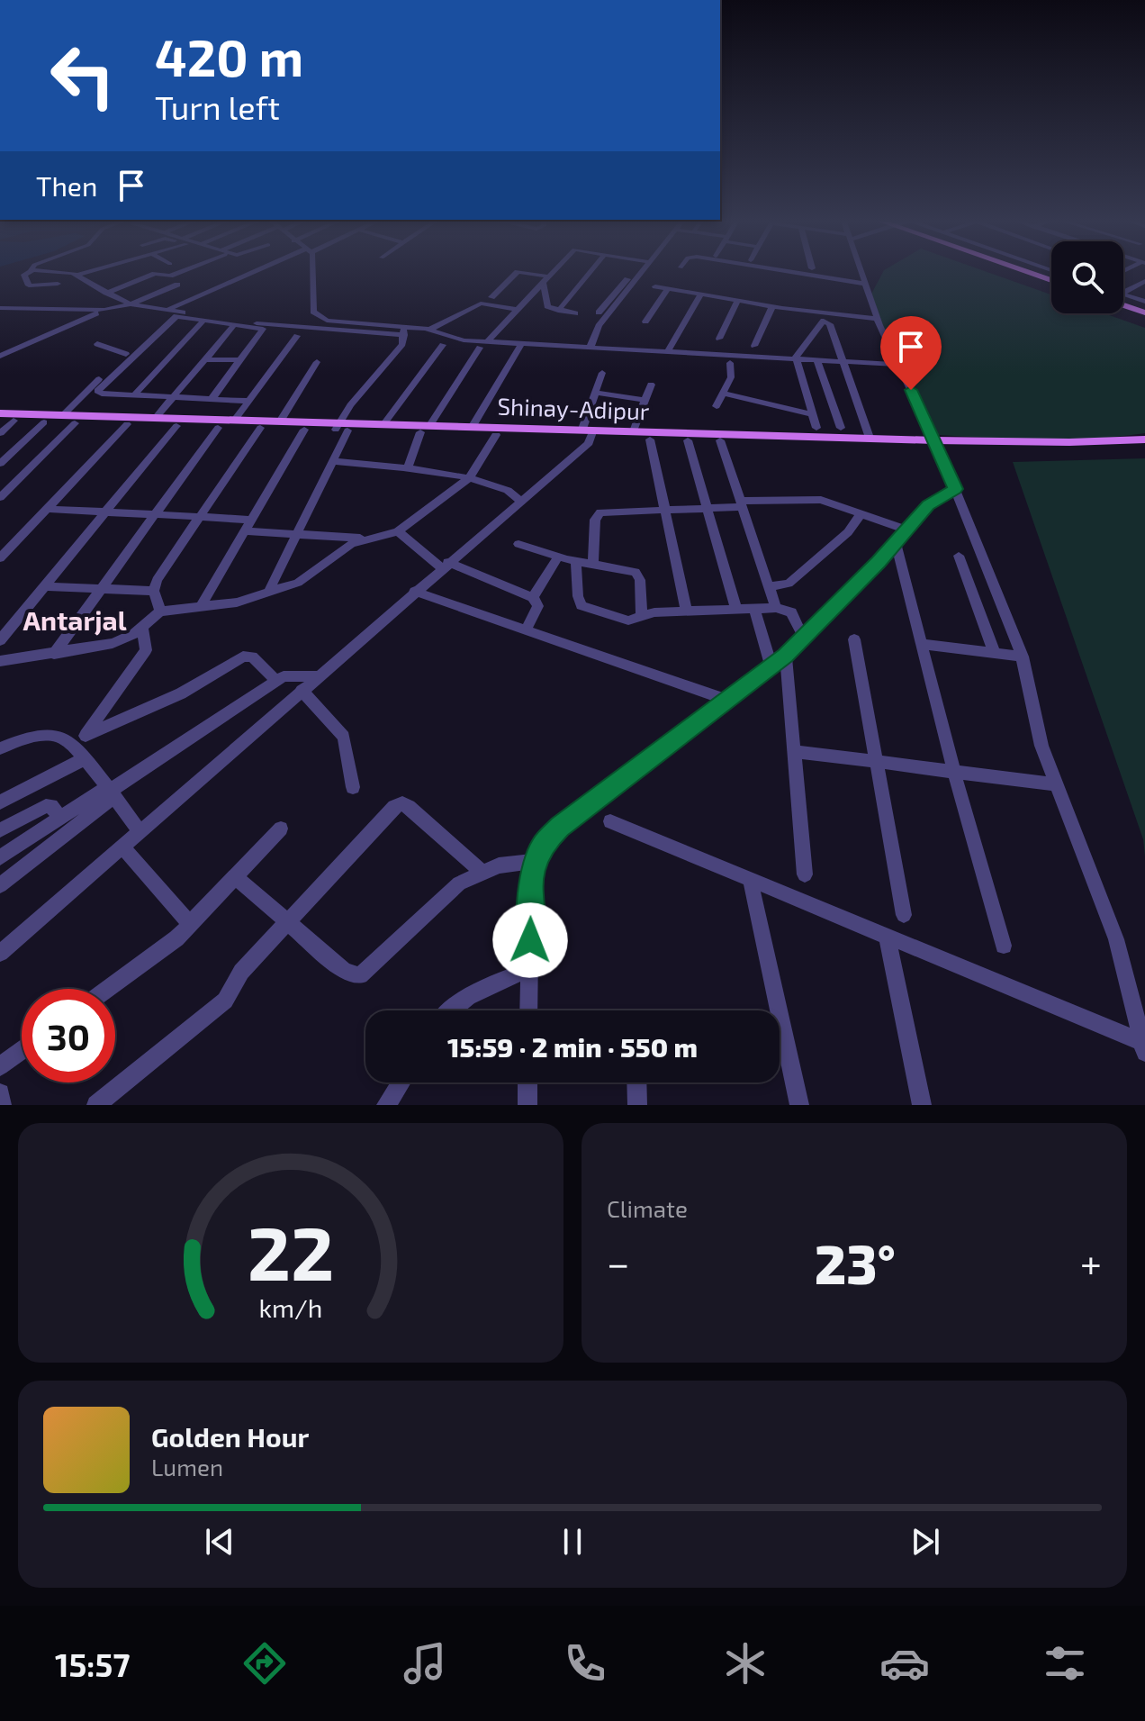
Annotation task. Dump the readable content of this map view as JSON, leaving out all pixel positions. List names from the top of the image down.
{
  "streets": {
    "main road": ["Shinay-Adipur"]
  },
  "districts": ["Antarjal"],
  "page": {
    "turn": ["420 m", "Turn left"],
    "then": "Then",
    "limit": "30",
    "trip": "15:59 · 2 min · 550 m",
    "tile": "Climate",
    "heat": ["−", "23°", "+"],
    "song": ["Golden Hour", "Lumen"],
    "tabs": "15:57",
    "gauge": ["22", "km/h"]
  }
}
